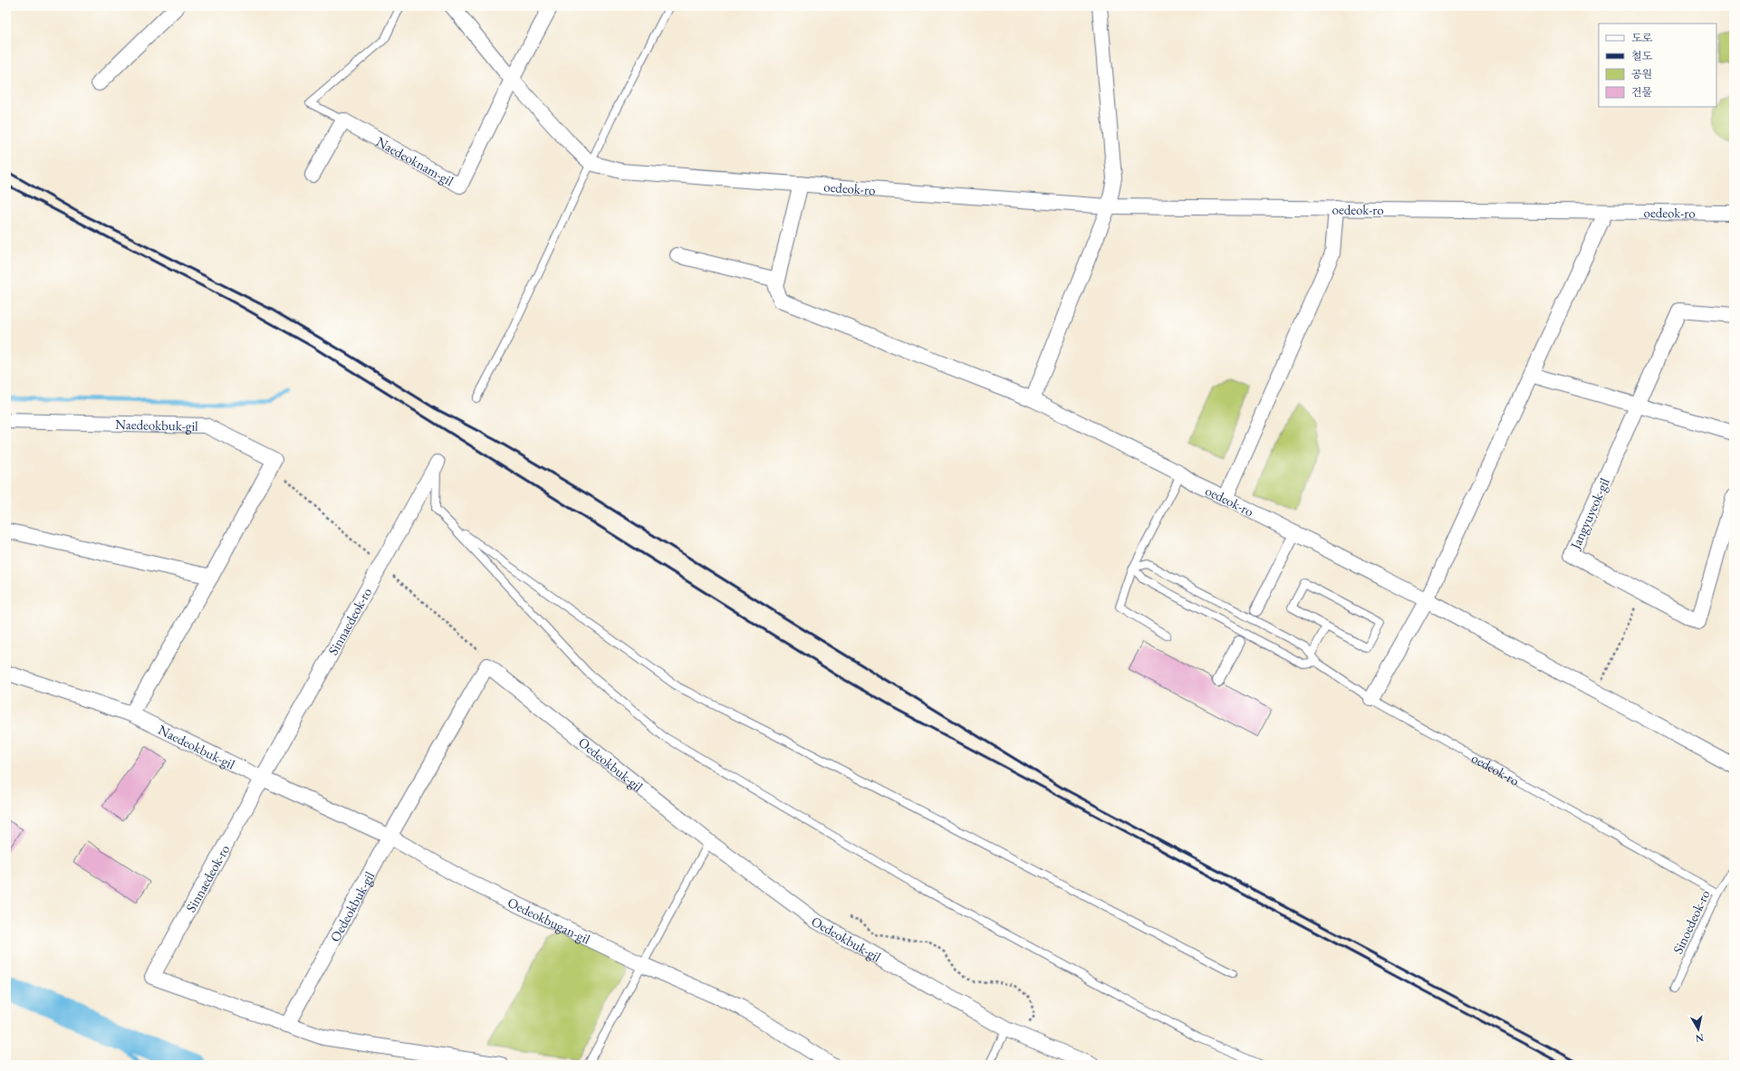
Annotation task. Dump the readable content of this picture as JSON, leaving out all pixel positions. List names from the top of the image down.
{
  "streets": {
    "street": [
      "Naedeoknam-gil",
      "oedeok-ro",
      "Naedeokbuk-gil",
      "Jangyuyeok-gil",
      "Sinnaedeok-ro",
      "Oedeokbuk-gil",
      "Oedeokbugan-gil"
    ],
    "lane": ["Sinoedeok-ro"]
  },
  "crossings": [
    ["oedeok-ro", "Sinoedeok-ro"],
    ["Naedeokbuk-gil", "Sinnaedeok-ro"],
    ["Naedeokbuk-gil", "Oedeokbugan-gil"],
    ["Sinnaedeok-ro", "Oedeokbuk-gil"],
    ["Sinnaedeok-ro", "Oedeokbugan-gil"],
    ["Oedeokbuk-gil", "Oedeokbugan-gil"]
  ],
  "legend": [
    "도로",
    "철도",
    "공원",
    "건물"
  ],
  "north": "bottom"
}
